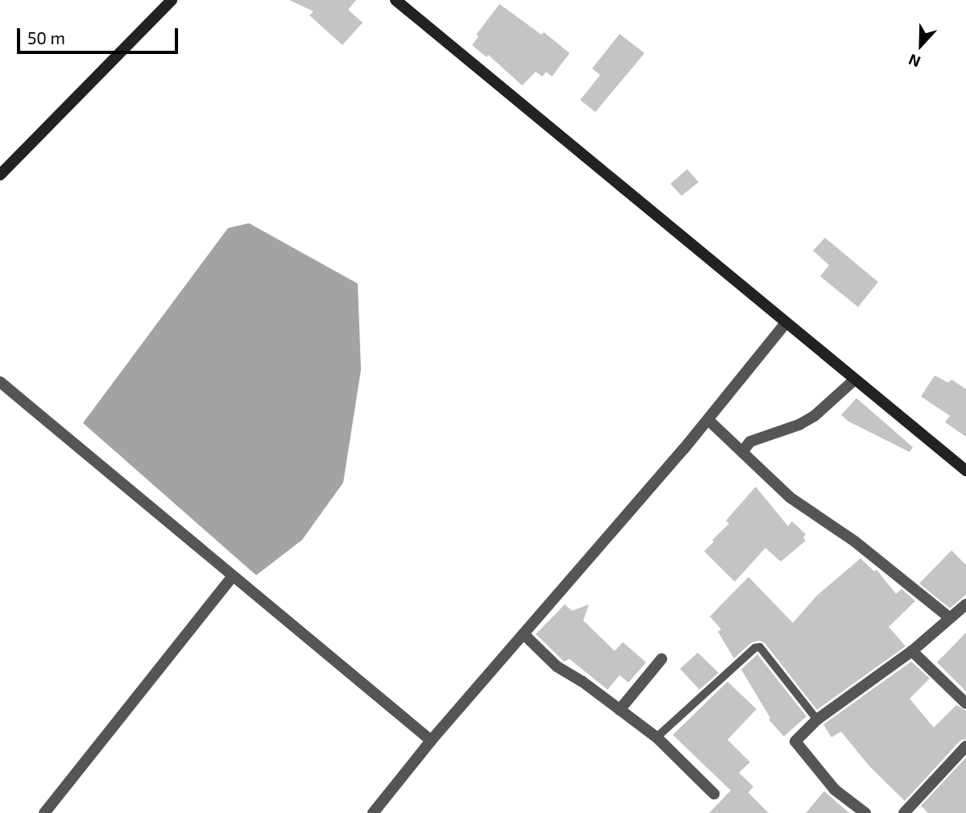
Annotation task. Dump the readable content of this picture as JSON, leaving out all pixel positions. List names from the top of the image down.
{
  "scale_bar": "50 m",
  "north": "bottom"
}
